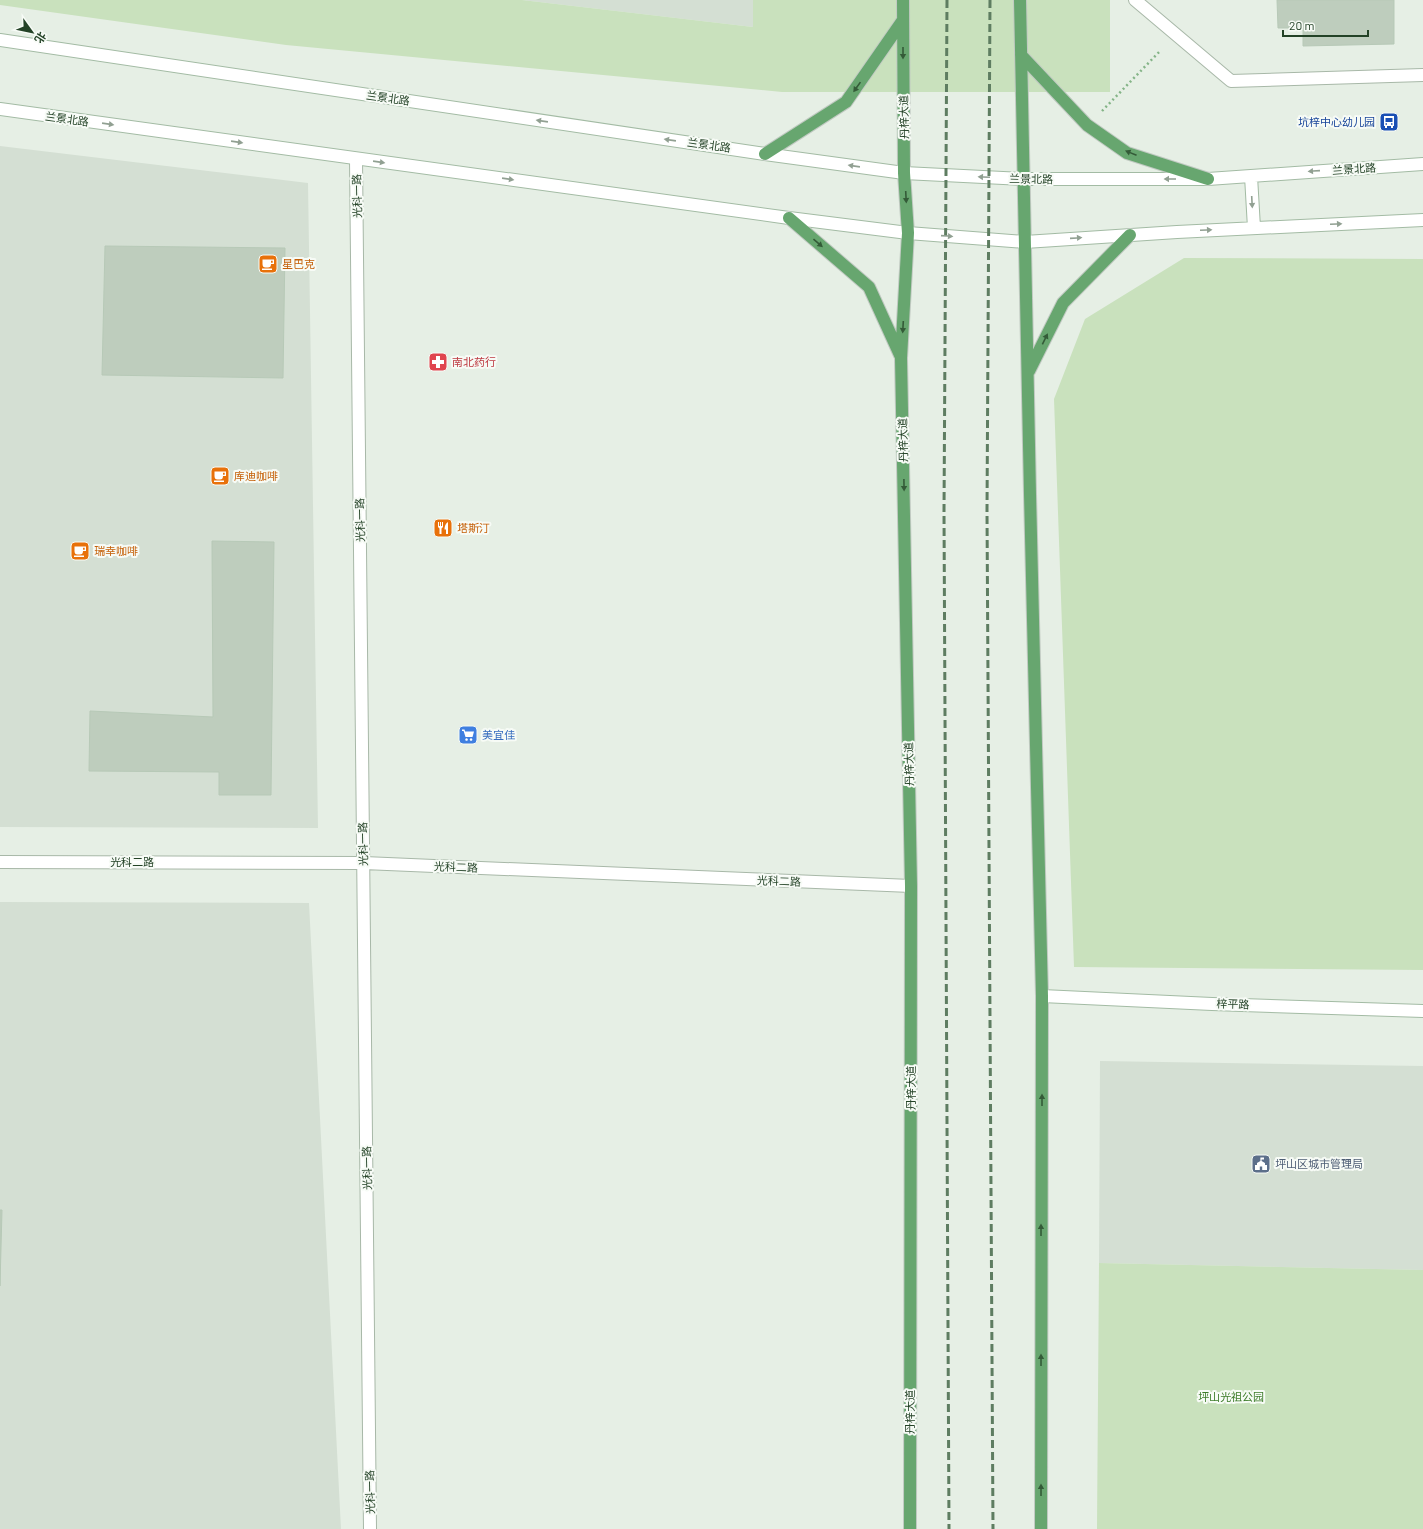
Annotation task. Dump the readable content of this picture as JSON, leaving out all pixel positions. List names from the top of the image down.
{
  "streets": {
    "main road": ["丹梓大道"],
    "street": [
      "兰景北路",
      "光科一路",
      "光科二路",
      "梓平路"
    ]
  },
  "crossings": [
    ["兰景北路", "丹梓大道"],
    ["兰景北路", "光科一路"],
    ["丹梓大道", "光科二路"],
    ["光科一路", "光科二路"]
  ],
  "one_way": ["丹梓大道"],
  "parks": ["坪山光祖公园"],
  "places": {
    "bus stop": ["坑梓中心幼儿园"],
    "cafe": ["星巴克", "库迪咖啡", "瑞幸咖啡"],
    "pharmacy": ["南北药行"],
    "restaurant": ["塔斯汀"],
    "supermarket": ["美宜佳"],
    "public building": ["坪山区城市管理局"]
  },
  "scale_bar": "20 m",
  "north": "bottom right"
}
